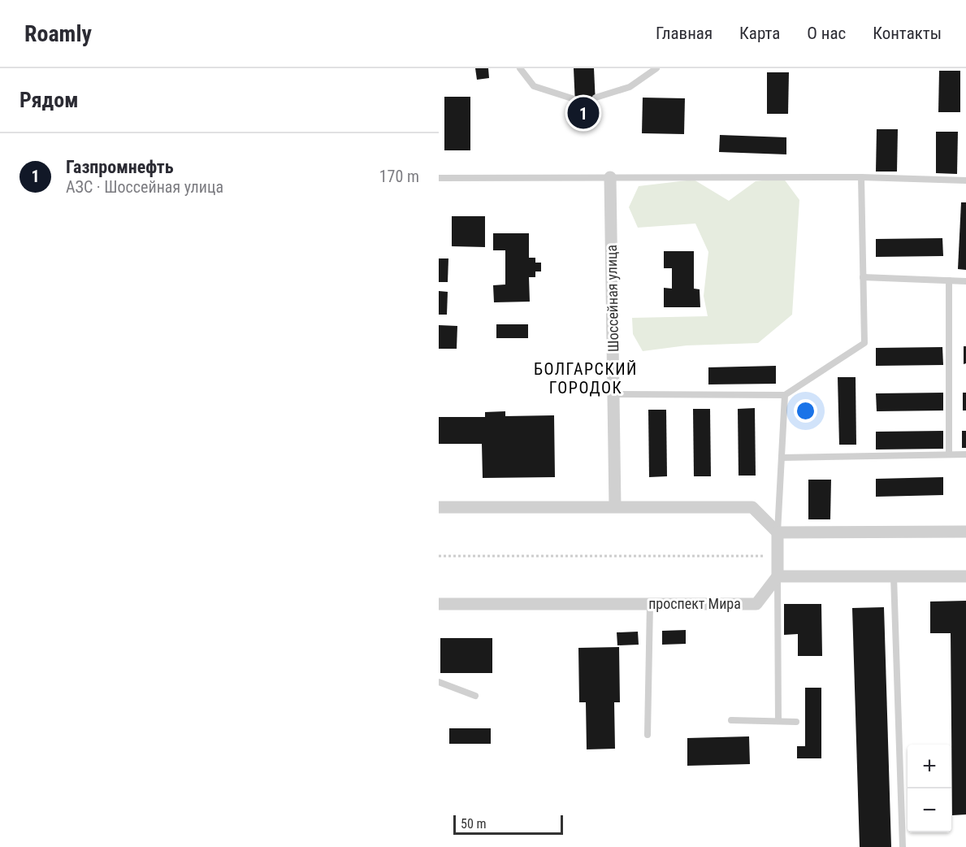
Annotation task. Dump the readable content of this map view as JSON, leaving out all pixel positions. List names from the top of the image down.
{
  "streets": {
    "street": ["Шоссейная улица", "проспект Мира"]
  },
  "districts": ["БОЛГАРСКИЙ ГОРОДОК"],
  "scale_bar": "50 m",
  "page": {
    "header": "Roamly",
    "nav": [
      "Главная",
      "Карта",
      "О нас",
      "Контакты"
    ],
    "heading": "Рядом",
    "pins": "1",
    "list": [
      {
        "mark": "1",
        "name": "Газпромнефть",
        "note": "АЗС · Шоссейная улица",
        "value": "170 m"
      }
    ],
    "map_buttons": ["+", "−"],
    "scale": "50 m"
  }
}
